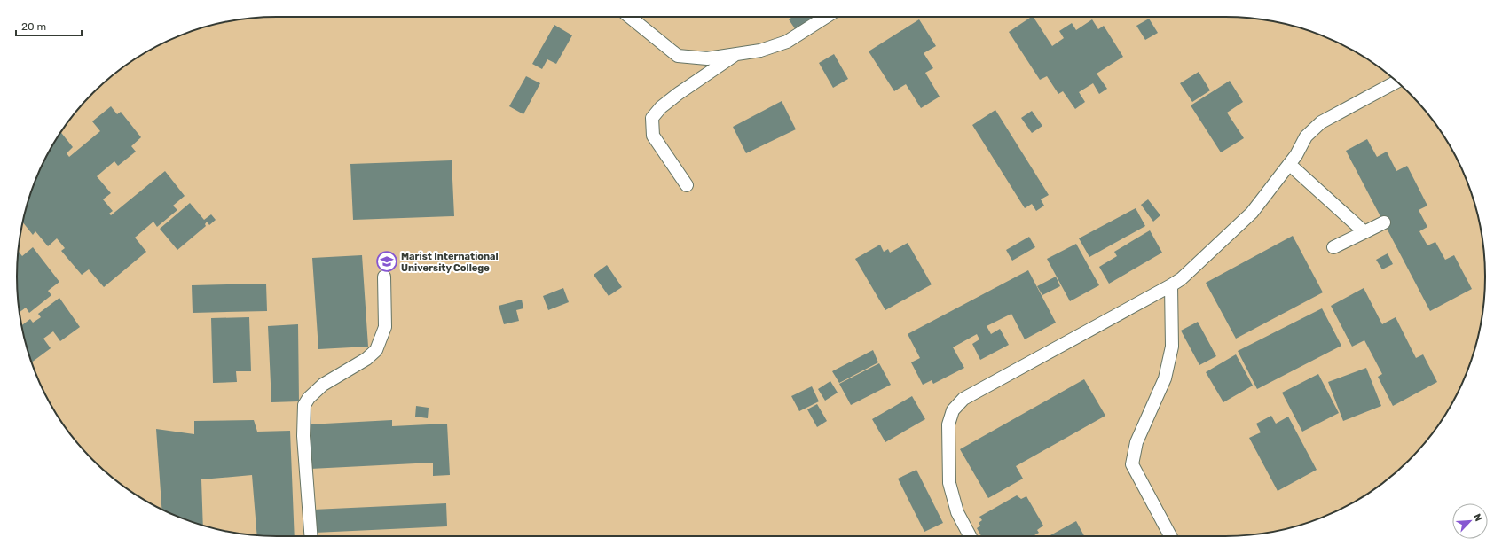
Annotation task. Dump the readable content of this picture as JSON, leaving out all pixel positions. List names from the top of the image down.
{
  "places": {
    "school or university": ["Marist International University College"]
  },
  "scale_bar": "20 m",
  "north": "top right"
}
